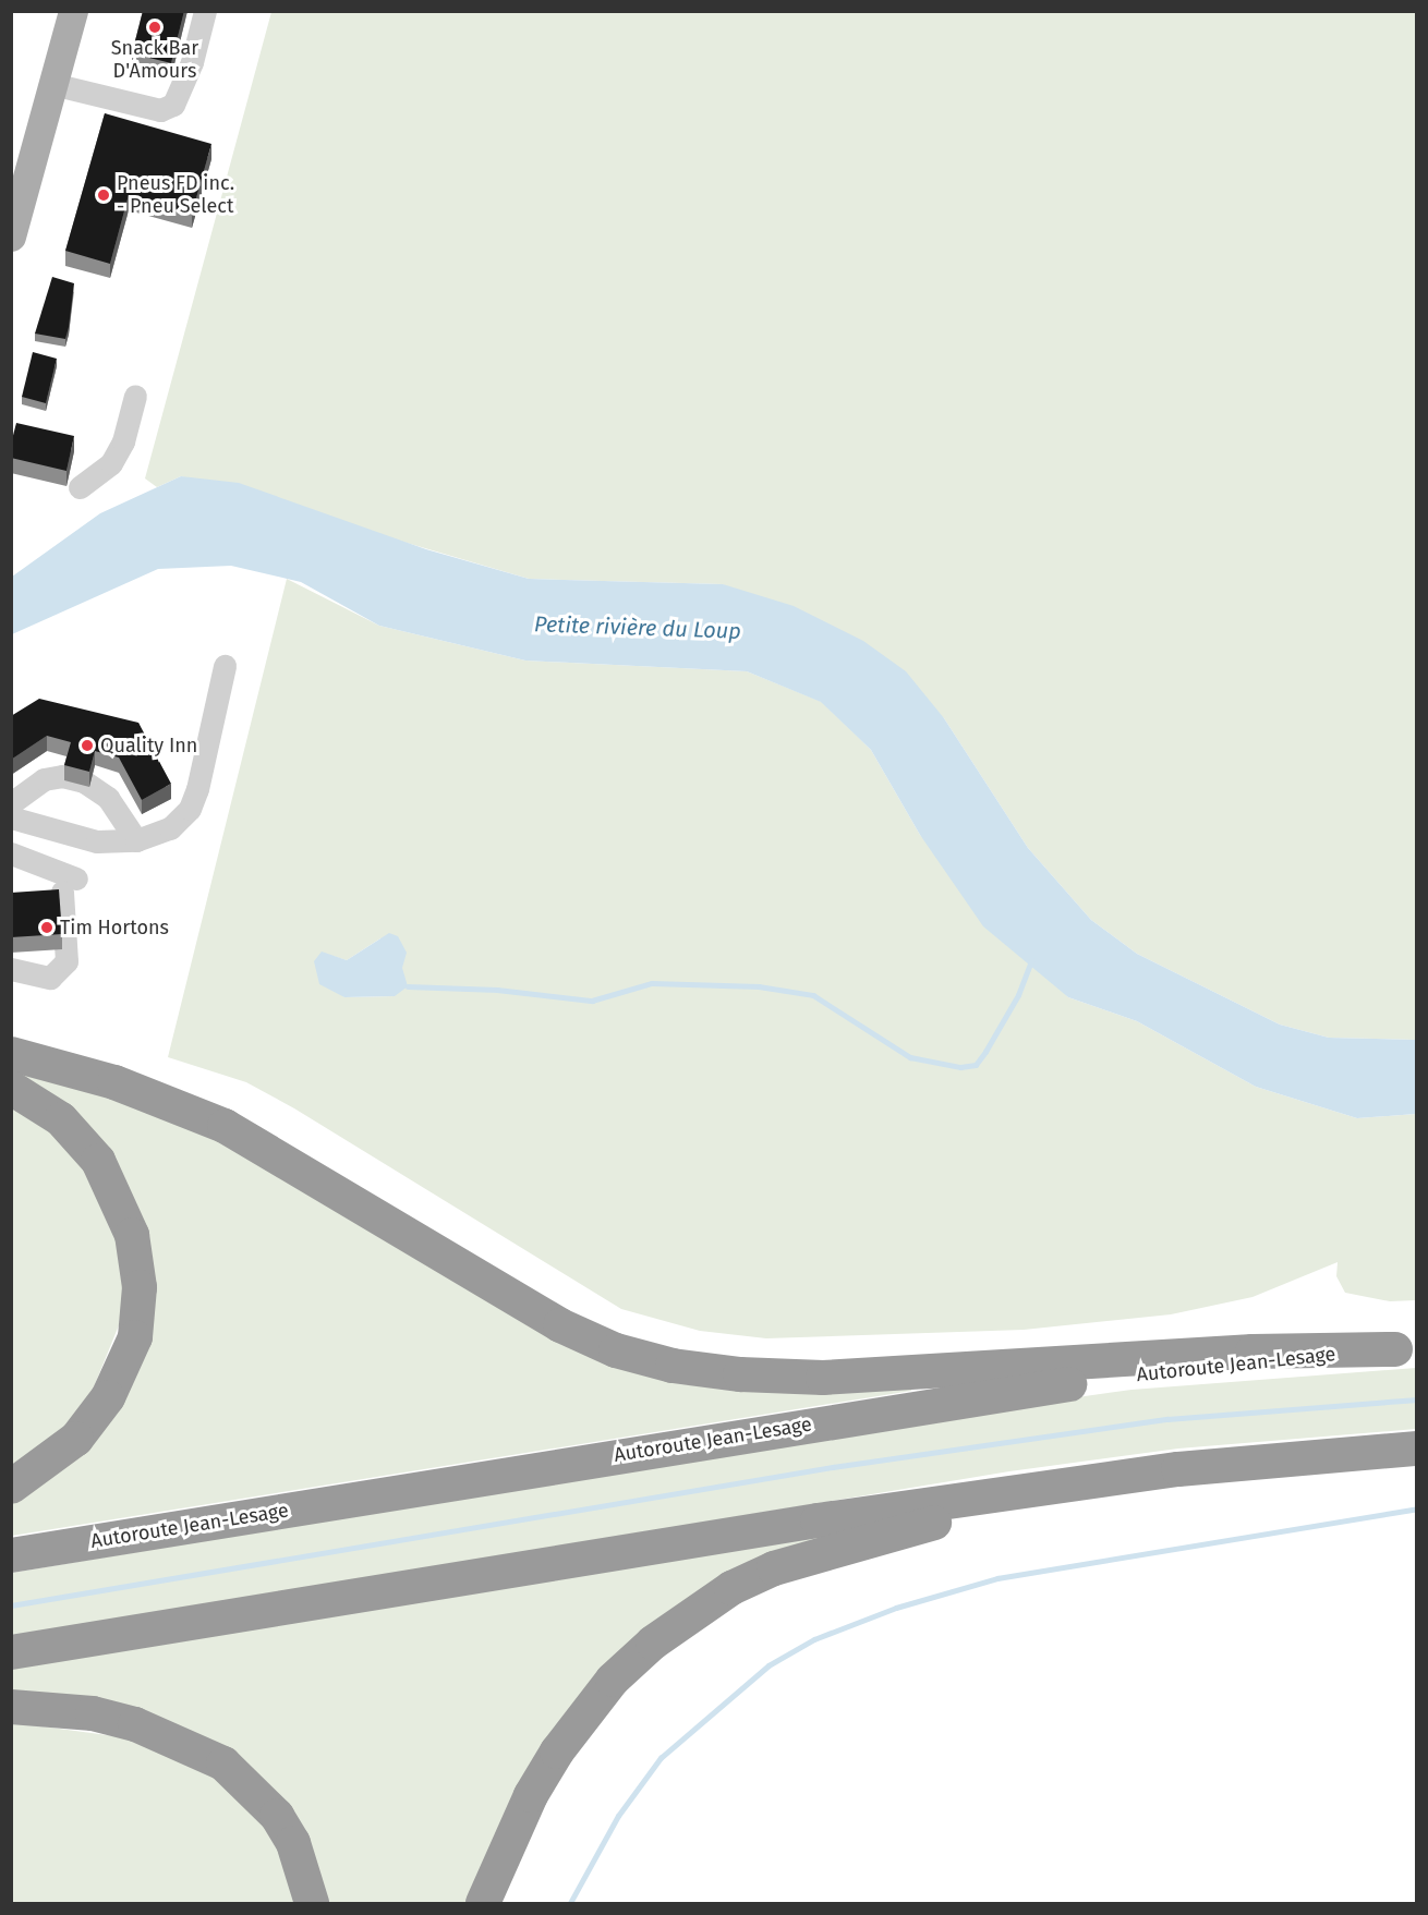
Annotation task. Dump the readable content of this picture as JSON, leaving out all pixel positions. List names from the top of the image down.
{
  "streets": {
    "highway": ["Autoroute Jean-Lesage"]
  },
  "water": ["Petite rivière du Loup"],
  "places": [
    "Snack Bar D'Amours",
    "Pneus FD inc. - Pneu Select",
    "Quality Inn",
    "Tim Hortons"
  ]
}
